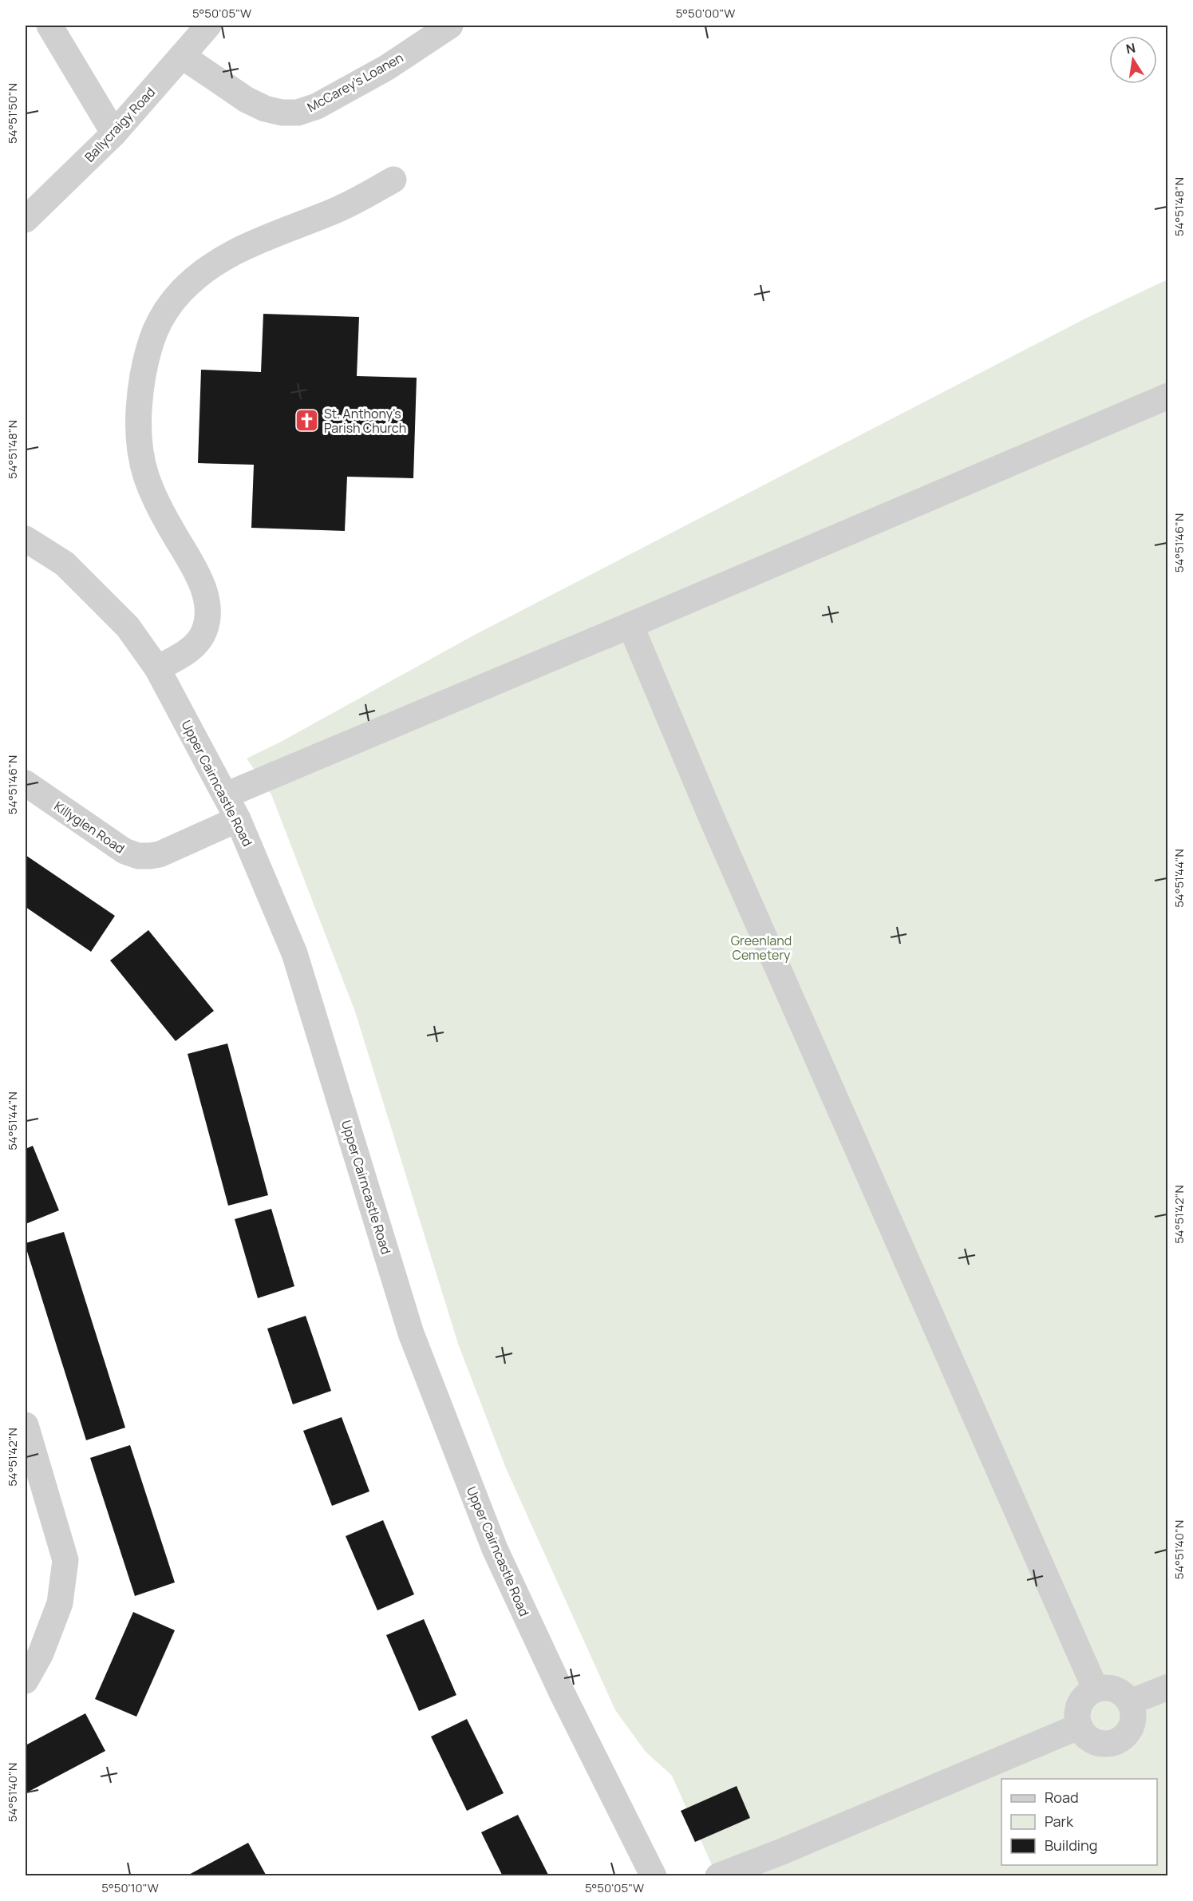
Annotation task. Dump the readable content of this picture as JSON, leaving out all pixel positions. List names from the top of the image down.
{
  "streets": {
    "street": [
      "McCarey's Loanen",
      "Ballycraigy Road",
      "Upper Cairncastle Road",
      "Killyglen Road"
    ]
  },
  "crossings": [
    ["McCarey's Loanen", "Ballycraigy Road"],
    ["Upper Cairncastle Road", "Killyglen Road"]
  ],
  "parks": ["Greenland Cemetery"],
  "places": {
    "church": ["St. Anthony's Parish Church"]
  },
  "legend": ["Road", "Park", "Building"],
  "north": "top",
  "coordinates": [
    "5°50'05\"W",
    "5°50'00\"W",
    "54°51'50\"N",
    "54°51'48\"N",
    "54°51'46\"N",
    "54°51'44\"N",
    "54°51'42\"N",
    "54°51'40\"N",
    "5°50'10\"W"
  ]
}
